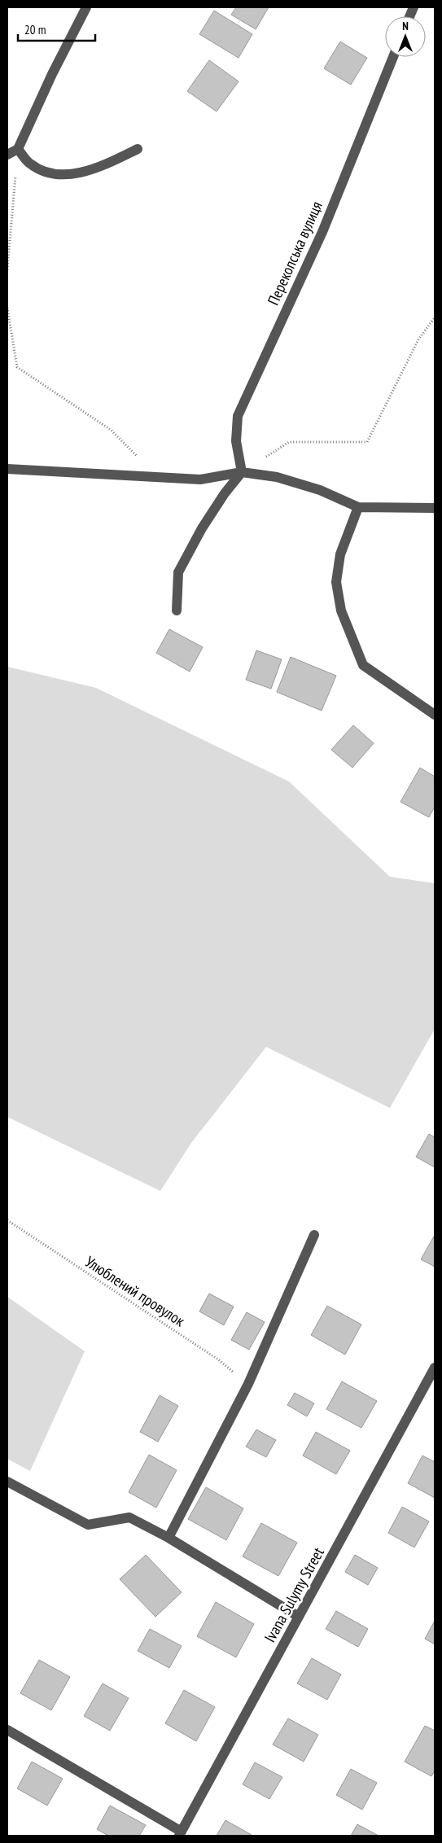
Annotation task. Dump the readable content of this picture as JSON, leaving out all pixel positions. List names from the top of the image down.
{
  "streets": {
    "street": ["Перекопська вулиця", "Ivana Sulymy Street"],
    "path": ["Улюблений провулок"]
  },
  "scale_bar": "20 m",
  "north": "top"
}
